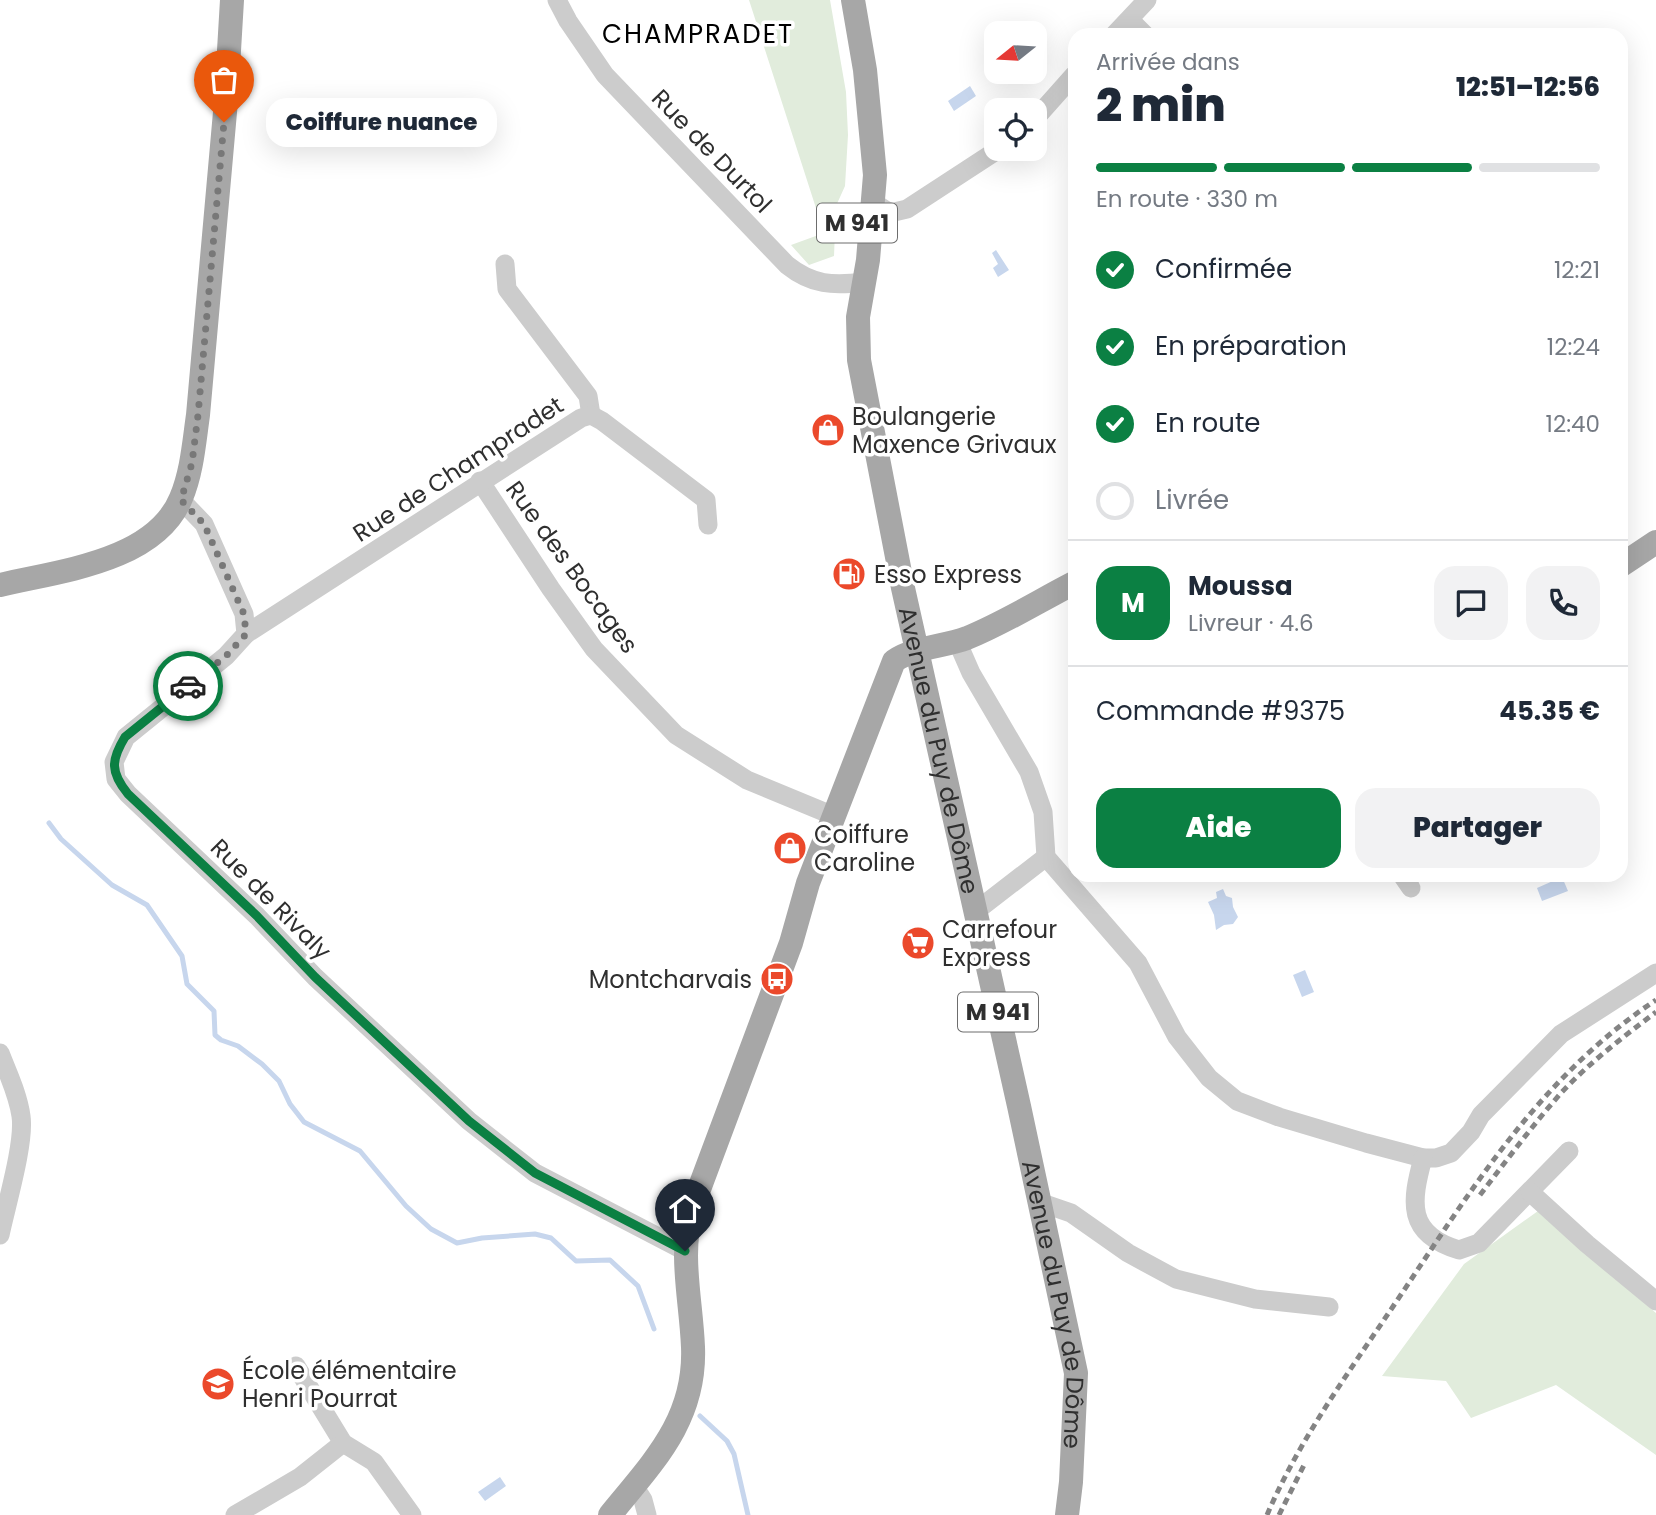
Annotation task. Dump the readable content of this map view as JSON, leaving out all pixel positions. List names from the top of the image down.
{
  "streets": {
    "main road": ["M 941", "Avenue du Puy de Dôme"],
    "street": [
      "Rue de Durtol",
      "Rue de Champradet",
      "Rue des Bocages",
      "Rue de Rivaly"
    ]
  },
  "crossings": [
    ["Rue de Durtol", "Avenue du Puy de Dôme"],
    ["Rue de Champradet", "Rue des Bocages"],
    ["Rue de Champradet", "Rue de Rivaly"]
  ],
  "districts": ["CHAMPRADET"],
  "places": {
    "other": ["Coiffure nuance"],
    "shop": ["Boulangerie Maxence Grivaux", "Coiffure Caroline"],
    "fuel station": ["Esso Express"],
    "supermarket": ["Carrefour Express"],
    "bus stop": ["Montcharvais"],
    "school or university": ["École élémentaire Henri Pourrat"]
  },
  "north": "left",
  "page": {
    "heading": ["2 min", "Arrivée dans", "12:51–12:56"],
    "panel": [
      "Moussa",
      "Livreur · 4.6",
      "Commande #9375",
      "45.35 €"
    ],
    "bubble": "Coiffure nuance",
    "bar": "En route · 330 m",
    "list": [
      ["Confirmée", "12:21"],
      ["En préparation", "12:24"],
      ["En route", "12:40"],
      "Livrée"
    ],
    "round": "M",
    "buttons": ["Aide", "Partager"]
  }
}
